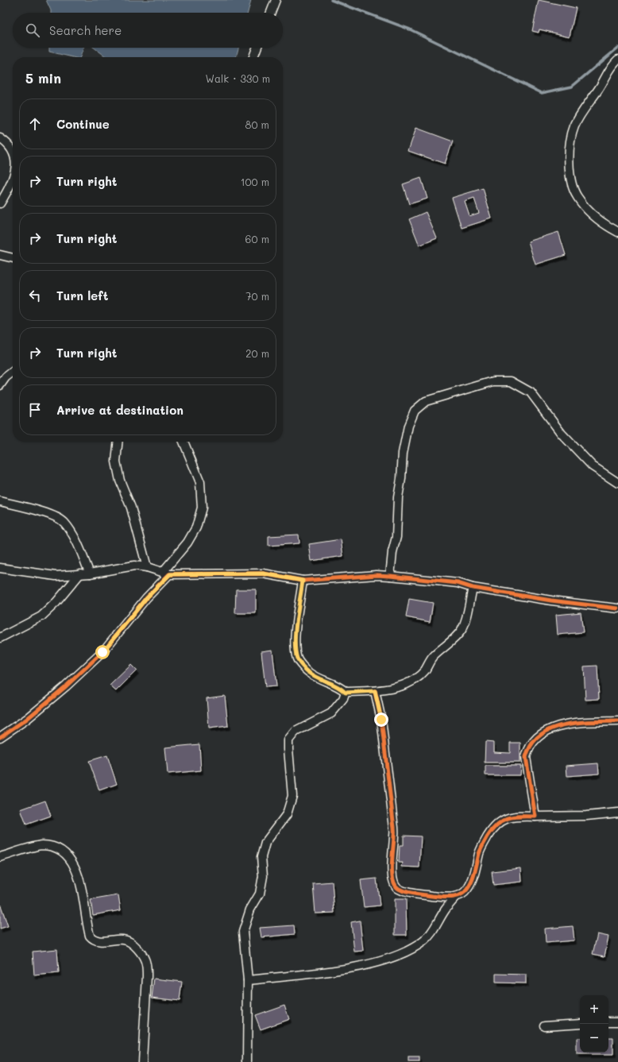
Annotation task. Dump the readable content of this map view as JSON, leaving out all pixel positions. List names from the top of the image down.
{
  "page": {
    "search": "Search here",
    "heading": ["5 min", "Walk · 330 m"],
    "list": [
      ["Continue", "80 m"],
      ["Turn right", "100 m"],
      ["Turn right", "60 m"],
      ["Turn left", "70 m"],
      ["Turn right", "20 m"],
      "Arrive at destination"
    ],
    "map_buttons": ["+", "−"]
  }
}
